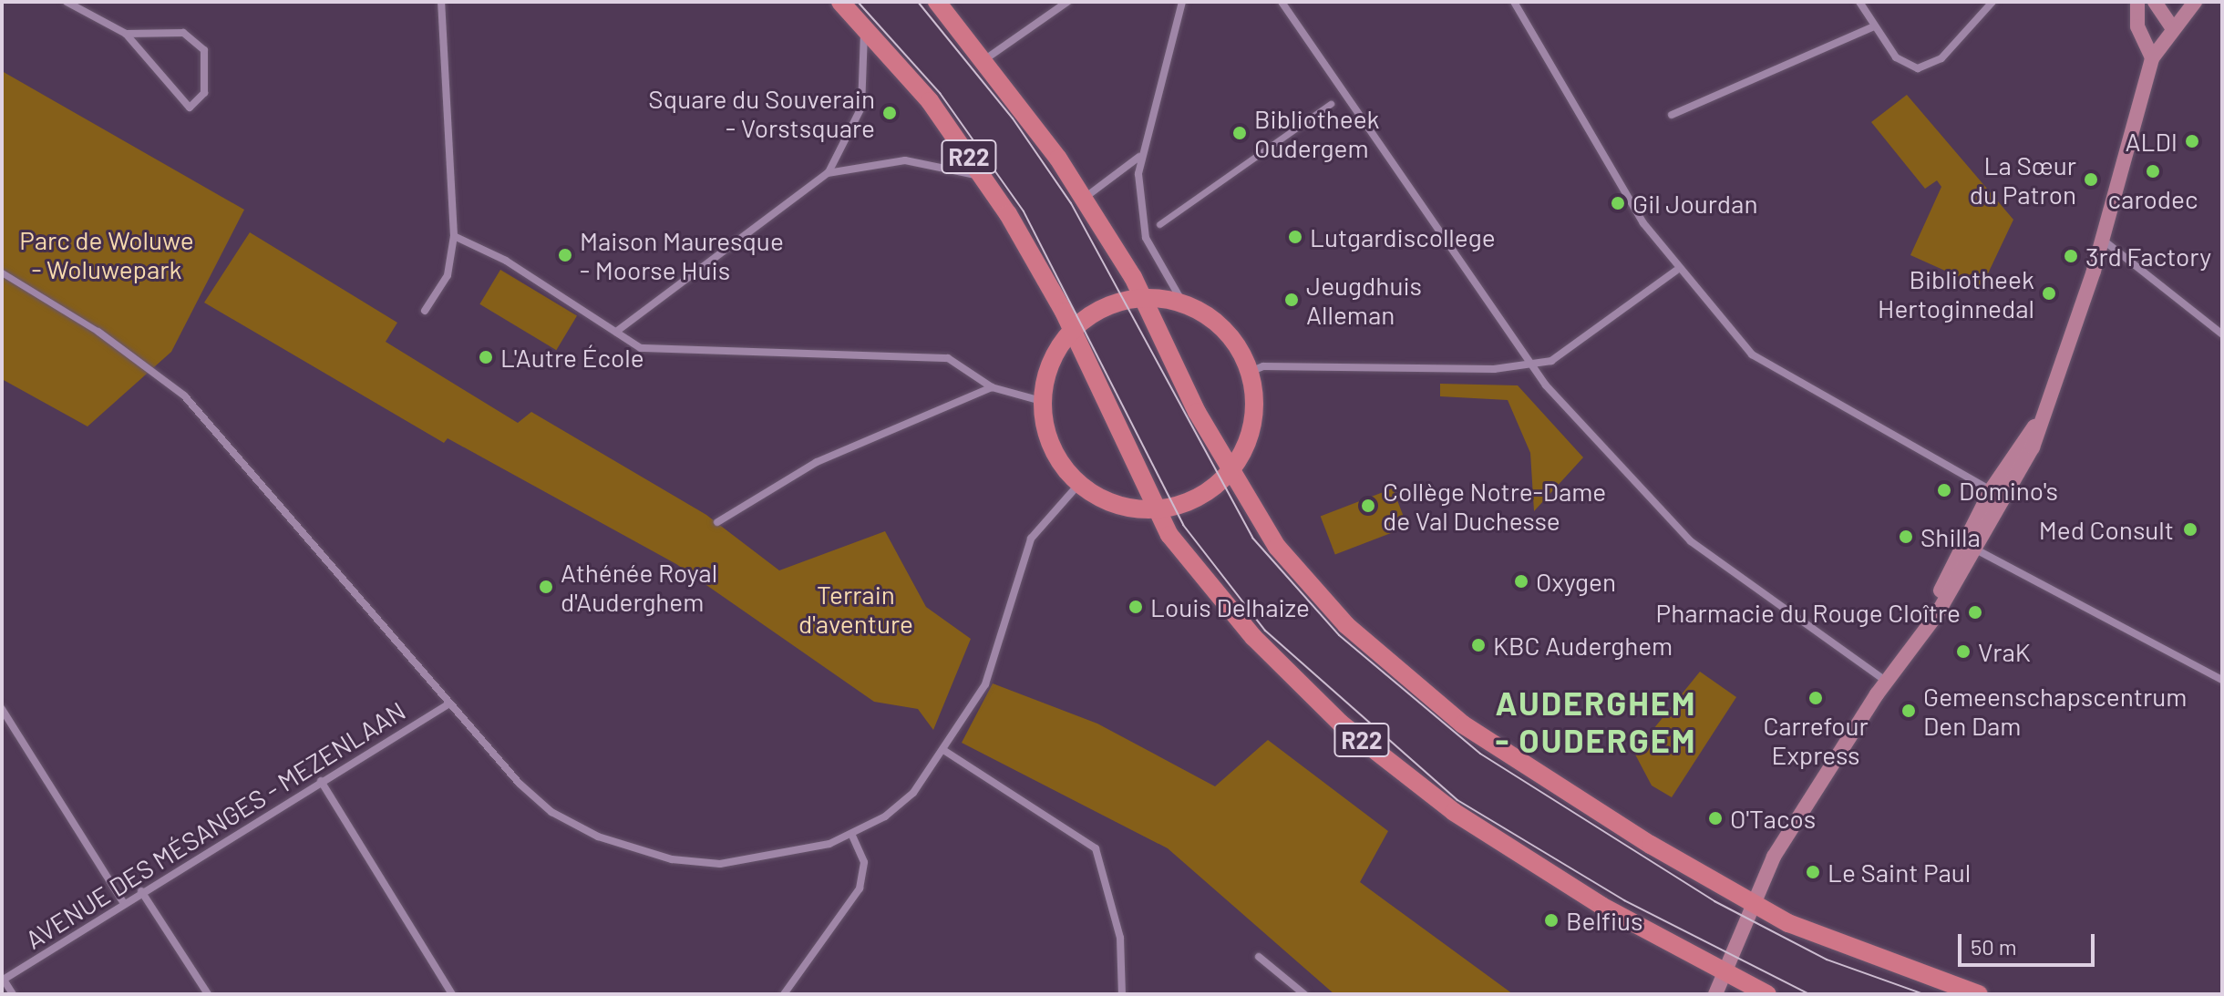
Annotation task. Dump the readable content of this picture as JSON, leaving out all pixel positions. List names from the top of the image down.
{
  "streets": {
    "main road": ["R22"],
    "street": ["AVENUE DES MÉSANGES - MEZENLAAN"]
  },
  "districts": ["AUDERGHEM - OUDERGEM"],
  "parks": ["Parc de Woluwe - Woluwepark", "Terrain d'aventure"],
  "places": [
    "Square du Souverain - Vorstsquare",
    "Bibliotheek Oudergem",
    "ALDI",
    "carodec",
    "La Sœur du Patron",
    "Gil Jourdan",
    "Lutgardiscollege",
    "Maison Mauresque - Moorse Huis",
    "3rd Factory",
    "Bibliotheek Hertoginnedal",
    "Jeugdhuis Alleman",
    "L'Autre École",
    "Domino's",
    "Collège Notre-Dame de Val Duchesse",
    "Med Consult",
    "Shilla",
    "Oxygen",
    "Athénée Royal d'Auderghem",
    "Louis Delhaize",
    "Pharmacie du Rouge Cloître",
    "KBC Auderghem",
    "VraK",
    "Carrefour Express",
    "Gemeenschapscentrum Den Dam",
    "O'Tacos",
    "Le Saint Paul",
    "Belfius"
  ],
  "scale_bar": "50 m"
}
